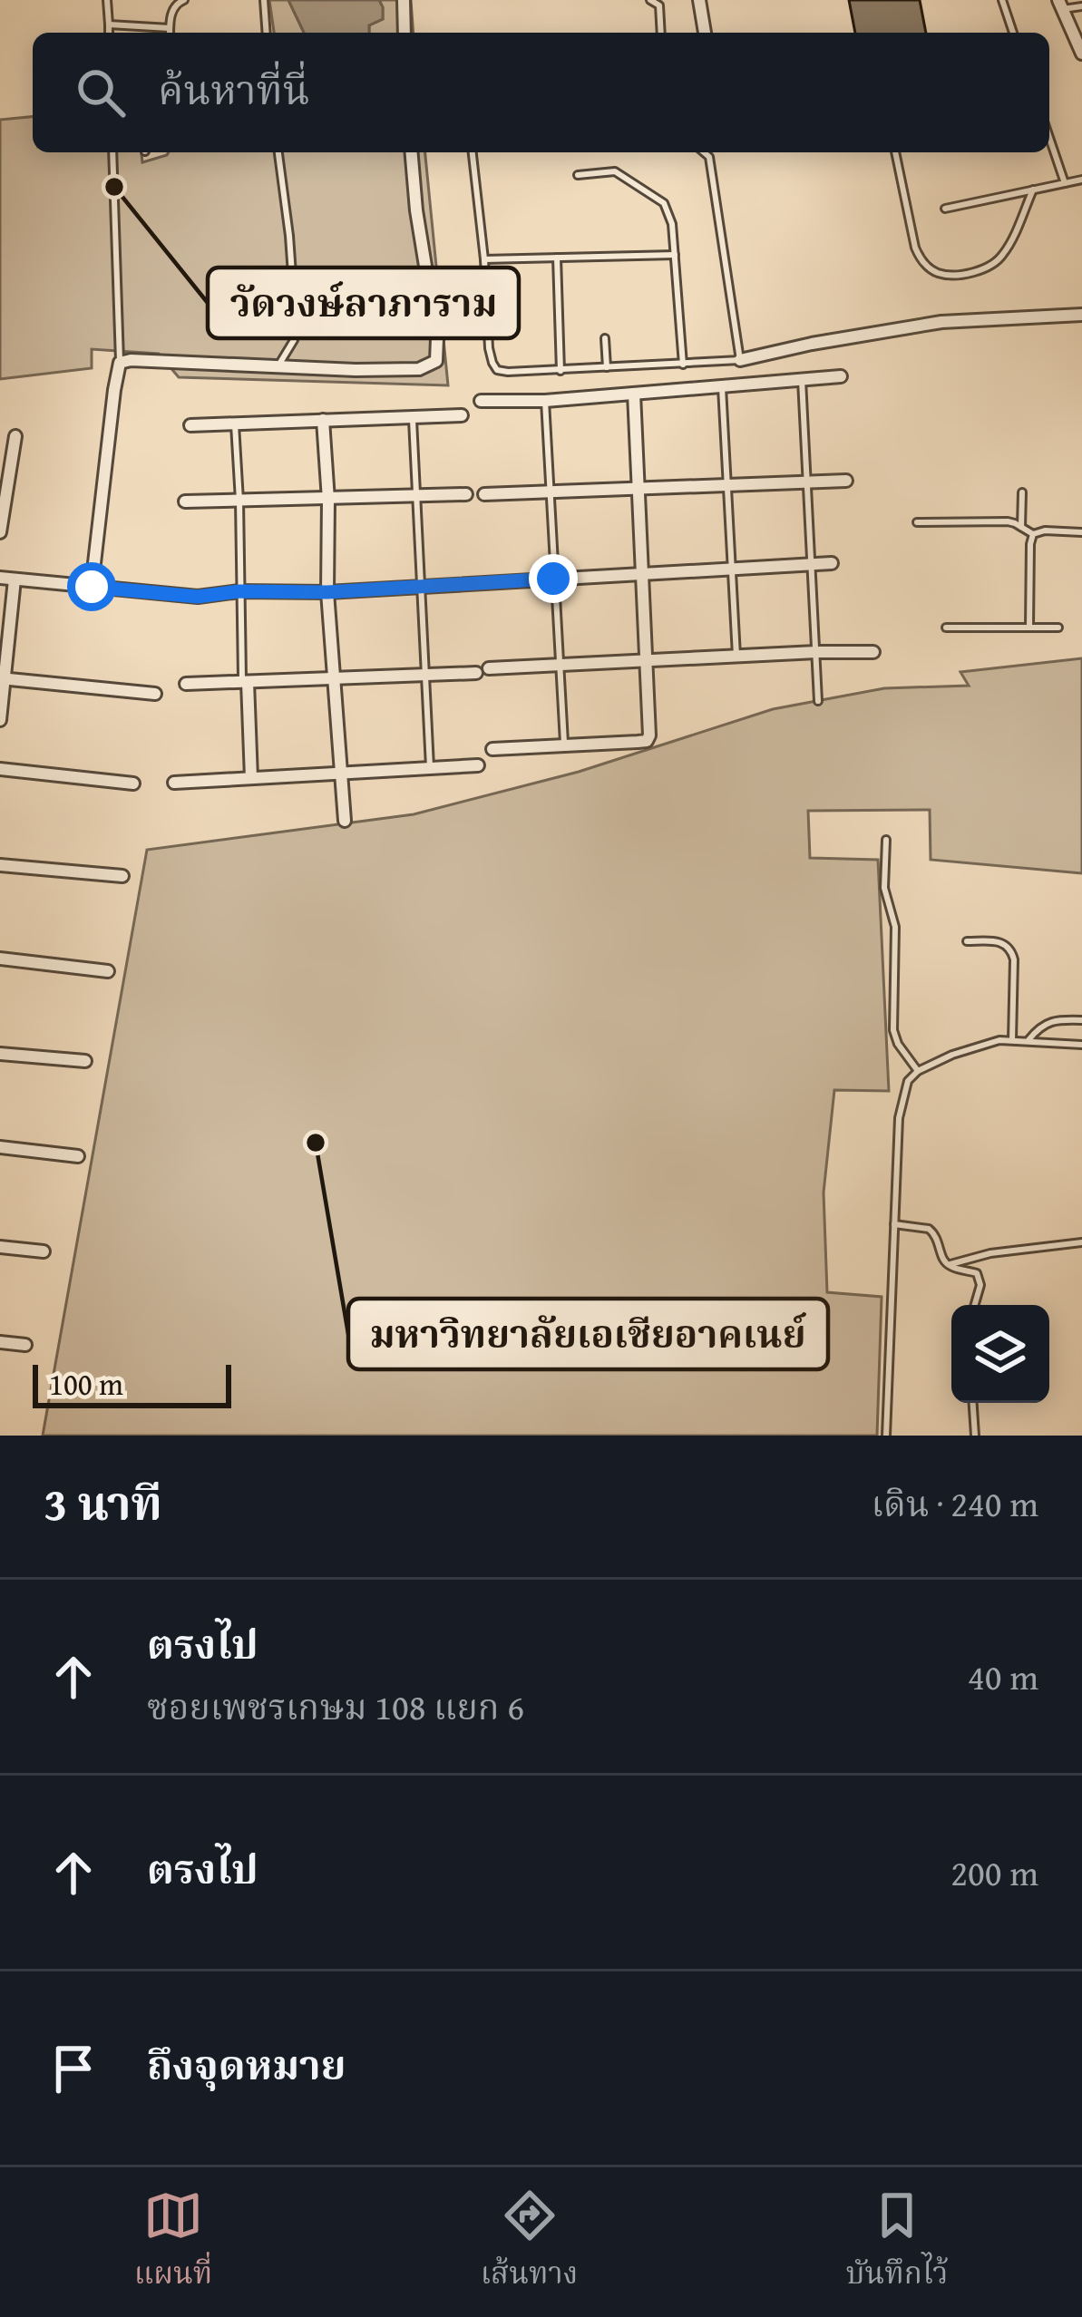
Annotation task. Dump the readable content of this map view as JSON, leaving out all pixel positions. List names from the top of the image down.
{
  "places": ["วัดวงษ์ลาภาราม", "มหาวิทยาลัยเอเชียอาคเนย์"],
  "scale_bar": "100 m",
  "page": {
    "search": "ค้นหาที่นี่",
    "scale": "100 m",
    "heading": ["3 นาที", "เดิน · 240 m"],
    "list": [
      ["ตรงไป", "ซอยเพชรเกษม 108 แยก 6", "40 m"],
      ["ตรงไป", "200 m"],
      "ถึงจุดหมาย"
    ],
    "nav": ["แผนที่", "เส้นทาง", "บันทึกไว้"]
  }
}
